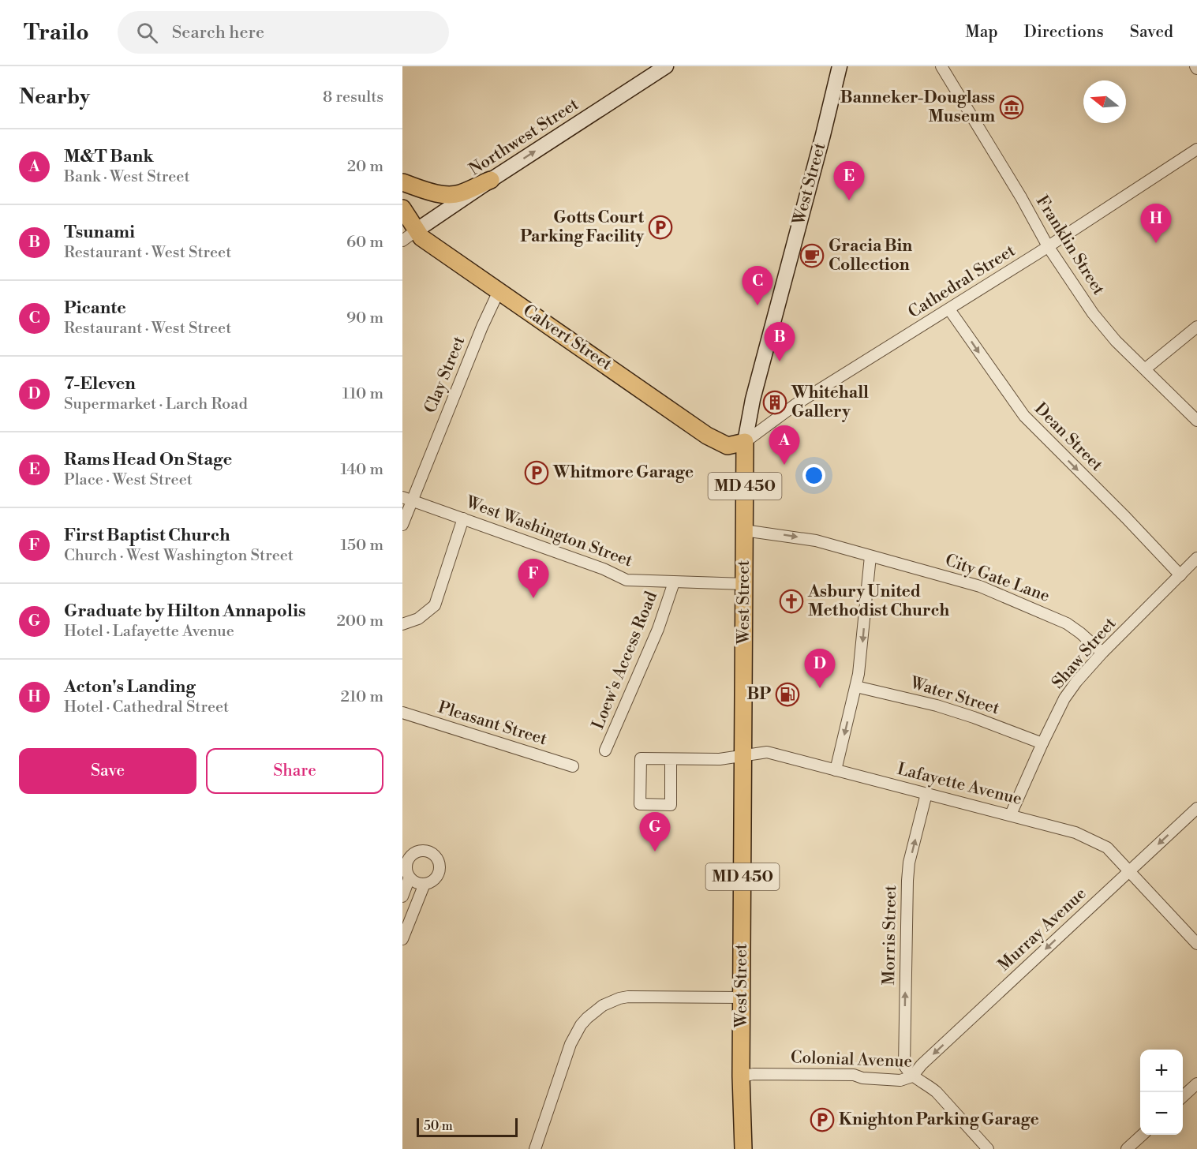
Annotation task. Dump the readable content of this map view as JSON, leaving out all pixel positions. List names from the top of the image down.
{
  "streets": {
    "main road": [
      "Northwest Street",
      "West Street",
      "Calvert Street",
      "MD 450"
    ],
    "street": [
      "Franklin Street",
      "Cathedral Street",
      "Clay Street",
      "Dean Street",
      "West Washington Street",
      "City Gate Lane",
      "Shaw Street",
      "Loew's Access Road",
      "Water Street",
      "Pleasant Street",
      "Lafayette Avenue",
      "Murray Avenue",
      "Morris Street",
      "Colonial Avenue"
    ]
  },
  "crossings": [
    ["Northwest Street", "Calvert Street"],
    ["West Street", "Cathedral Street"],
    ["West Street", "Calvert Street"],
    ["West Street", "West Washington Street"],
    ["West Street", "City Gate Lane"],
    ["West Street", "Lafayette Avenue"],
    ["West Street", "Colonial Avenue"],
    ["Franklin Street", "Cathedral Street"],
    ["Cathedral Street", "Calvert Street"],
    ["Cathedral Street", "Dean Street"],
    ["Calvert Street", "Clay Street"],
    ["Clay Street", "West Washington Street"],
    ["Dean Street", "Shaw Street"],
    ["West Washington Street", "Loew's Access Road"],
    ["City Gate Lane", "Shaw Street"],
    ["Shaw Street", "Water Street"],
    ["Shaw Street", "Lafayette Avenue"],
    ["Lafayette Avenue", "Murray Avenue"],
    ["Lafayette Avenue", "Morris Street"],
    ["Murray Avenue", "Morris Street"],
    ["Murray Avenue", "Colonial Avenue"],
    ["Morris Street", "Colonial Avenue"]
  ],
  "one_way": [
    "Northwest Street",
    "Dean Street",
    "Murray Avenue",
    "Morris Street"
  ],
  "places": {
    "museum": ["Banneker-Douglass Museum"],
    "parking": ["Gotts Court Parking Facility", "Whitmore Garage", "Knighton Parking Garage"],
    "cafe": ["Gracia Bin Collection"],
    "building": ["Whitehall Gallery"],
    "church": ["Asbury United Methodist Church"],
    "fuel station": ["BP"]
  },
  "scale_bar": "50 m",
  "north": "left",
  "page": {
    "header": "Trailo",
    "search": "Search here",
    "nav": ["Map", "Directions", "Saved"],
    "heading": ["Nearby", "8 results"],
    "list": [
      {
        "mark": "A",
        "name": "M&T Bank",
        "note": "Bank · West Street",
        "value": "20 m"
      },
      {
        "mark": "B",
        "name": "Tsunami",
        "note": "Restaurant · West Street",
        "value": "60 m"
      },
      {
        "mark": "C",
        "name": "Picante",
        "note": "Restaurant · West Street",
        "value": "90 m"
      },
      {
        "mark": "D",
        "name": "7-Eleven",
        "note": "Supermarket · Larch Road",
        "value": "110 m"
      },
      {
        "mark": "E",
        "name": "Rams Head On Stage",
        "note": "Place · West Street",
        "value": "140 m"
      },
      {
        "mark": "F",
        "name": "First Baptist Church",
        "note": "Church · West Washington Street",
        "value": "150 m"
      },
      {
        "mark": "G",
        "name": "Graduate by Hilton Annapolis",
        "note": "Hotel · Lafayette Avenue",
        "value": "200 m"
      },
      {
        "mark": "H",
        "name": "Acton's Landing",
        "note": "Hotel · Cathedral Street",
        "value": "210 m"
      }
    ],
    "pins": [
      "E",
      "H",
      "C",
      "B",
      "A",
      "F",
      "D",
      "G"
    ],
    "buttons": ["Save", "Share"],
    "map_buttons": ["+", "−"],
    "scale": "50 m"
  }
}
